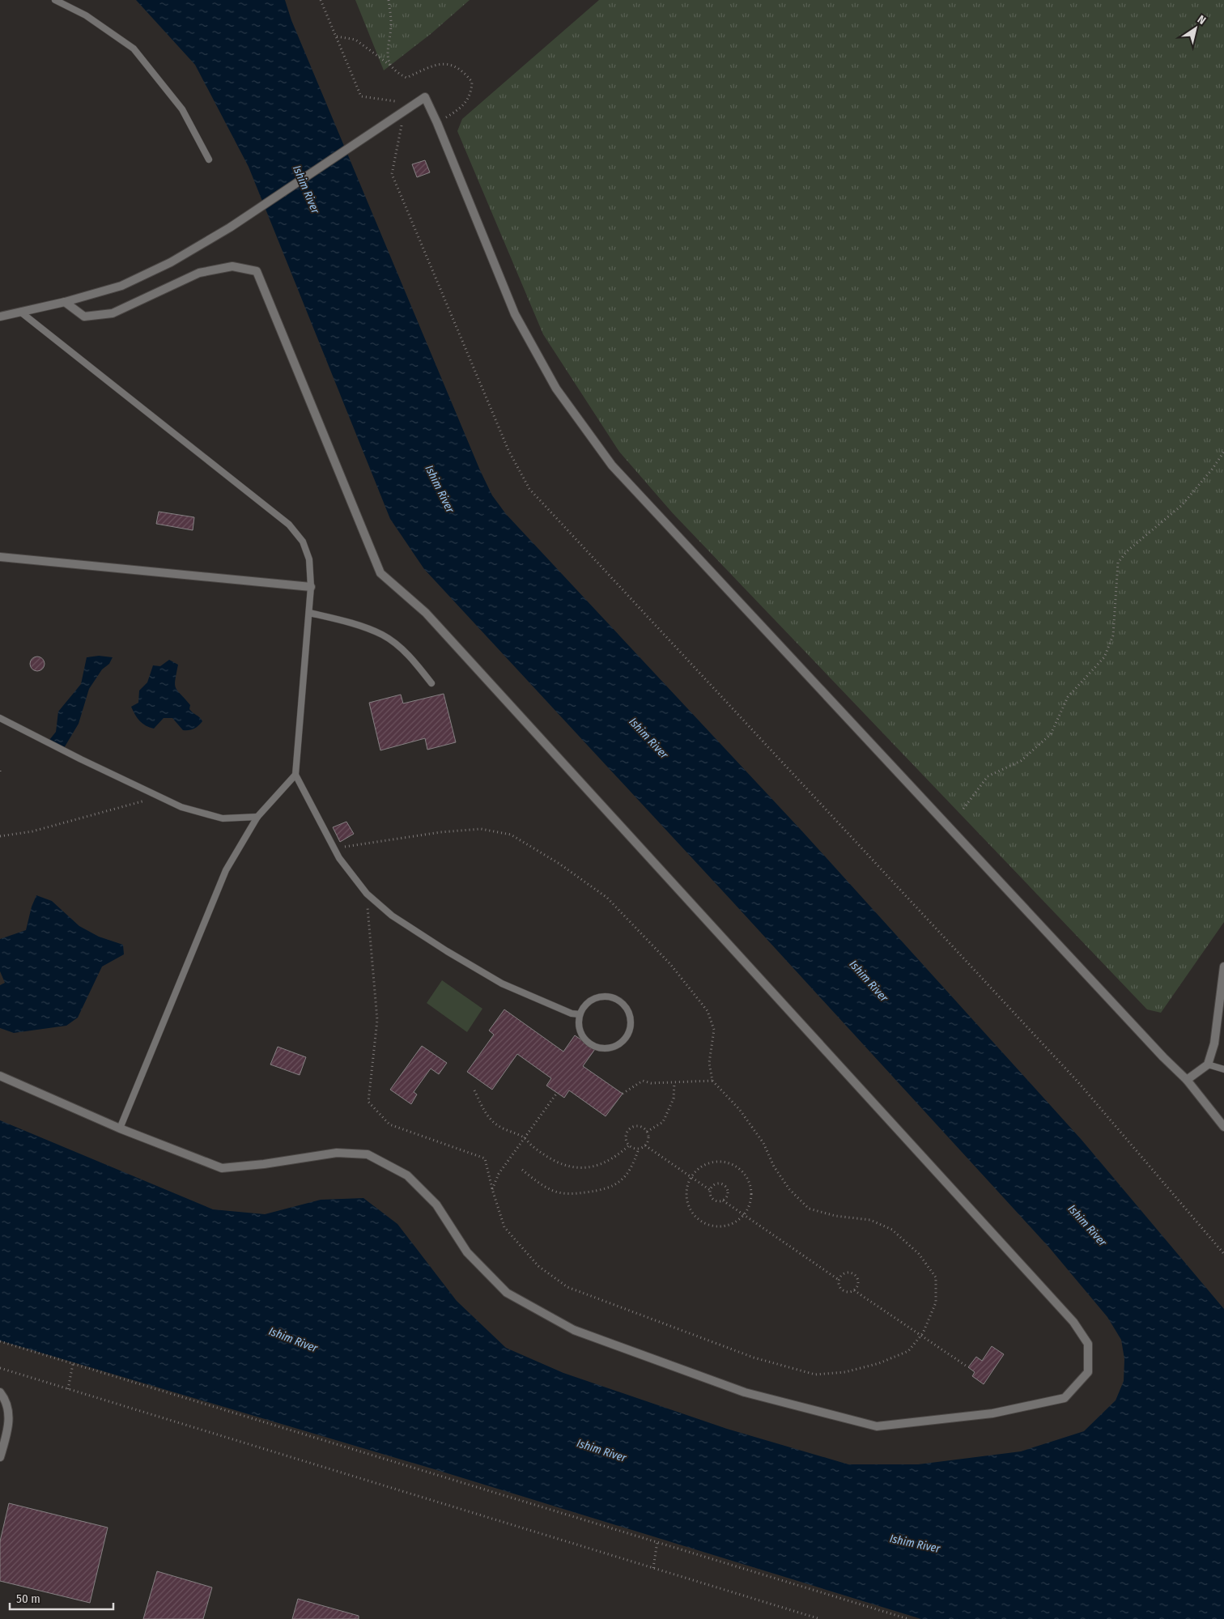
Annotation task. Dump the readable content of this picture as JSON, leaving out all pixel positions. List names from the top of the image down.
{
  "water": ["Ishim River"],
  "scale_bar": "50 m",
  "north": "top right"
}
